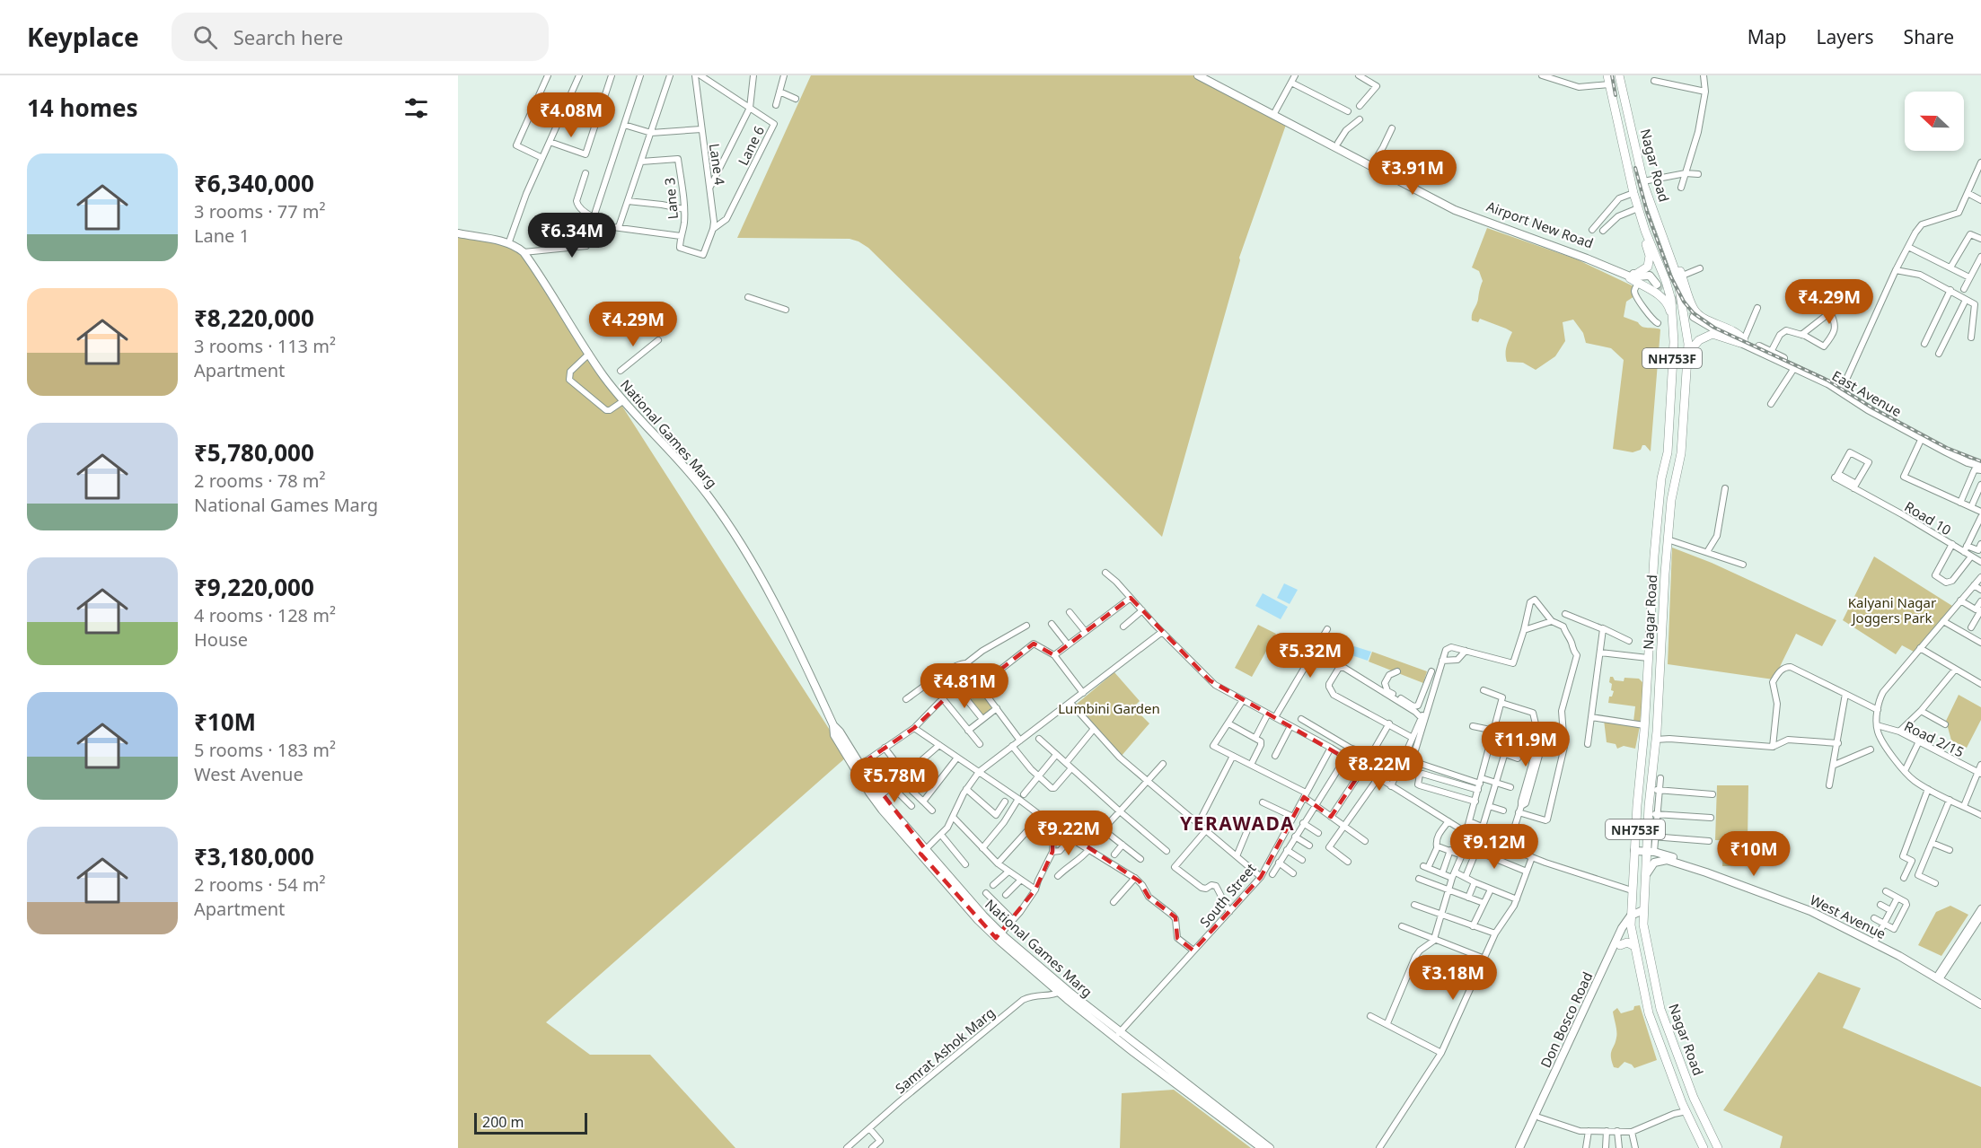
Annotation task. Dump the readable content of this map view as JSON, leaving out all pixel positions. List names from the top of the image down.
{
  "streets": {
    "highway": ["Nagar Road", "NH753F"],
    "main road": [
      "Airport New Road",
      "East Avenue",
      "National Games Marg",
      "West Avenue",
      "Don Bosco Road"
    ],
    "street": [
      "Lane 6",
      "Lane 4",
      "Lane 3",
      "Road 10",
      "Road 2/15",
      "South Street",
      "Samrat Ashok Marg"
    ]
  },
  "crossings": [
    ["Lane 6", "Lane 4"],
    ["Lane 4", "Lane 3"],
    ["Nagar Road", "West Avenue"],
    ["Nagar Road", "Don Bosco Road"],
    ["National Games Marg", "South Street"],
    ["National Games Marg", "Samrat Ashok Marg"]
  ],
  "districts": ["YERAWADA"],
  "parks": ["Kalyani Nagar Joggers Park", "Lumbini Garden"],
  "scale_bar": "200 m",
  "north": "left",
  "page": {
    "header": "Keyplace",
    "search": "Search here",
    "nav": ["Map", "Layers", "Share"],
    "heading": "14 homes",
    "price": [
      "₹4.08M",
      "₹3.91M",
      "₹6.34M",
      "₹4.29M",
      "₹4.29M",
      "₹5.32M",
      "₹4.81M",
      "₹11.9M",
      "₹8.22M",
      "₹5.78M",
      "₹9.22M",
      "₹9.12M",
      "₹10M",
      "₹3.18M"
    ],
    "list": [
      {
        "name": "₹6,340,000",
        "note": "3 rooms · 77 m² · Lane 1"
      },
      {
        "name": "₹8,220,000",
        "note": "3 rooms · 113 m² · Apartment"
      },
      {
        "name": "₹5,780,000",
        "note": "2 rooms · 78 m² · National Games Marg"
      },
      {
        "name": "₹9,220,000",
        "note": "4 rooms · 128 m² · House"
      },
      {
        "name": "₹10M",
        "note": "5 rooms · 183 m² · West Avenue"
      },
      {
        "name": "₹3,180,000",
        "note": "2 rooms · 54 m² · Apartment"
      }
    ],
    "scale": "200 m"
  }
}
